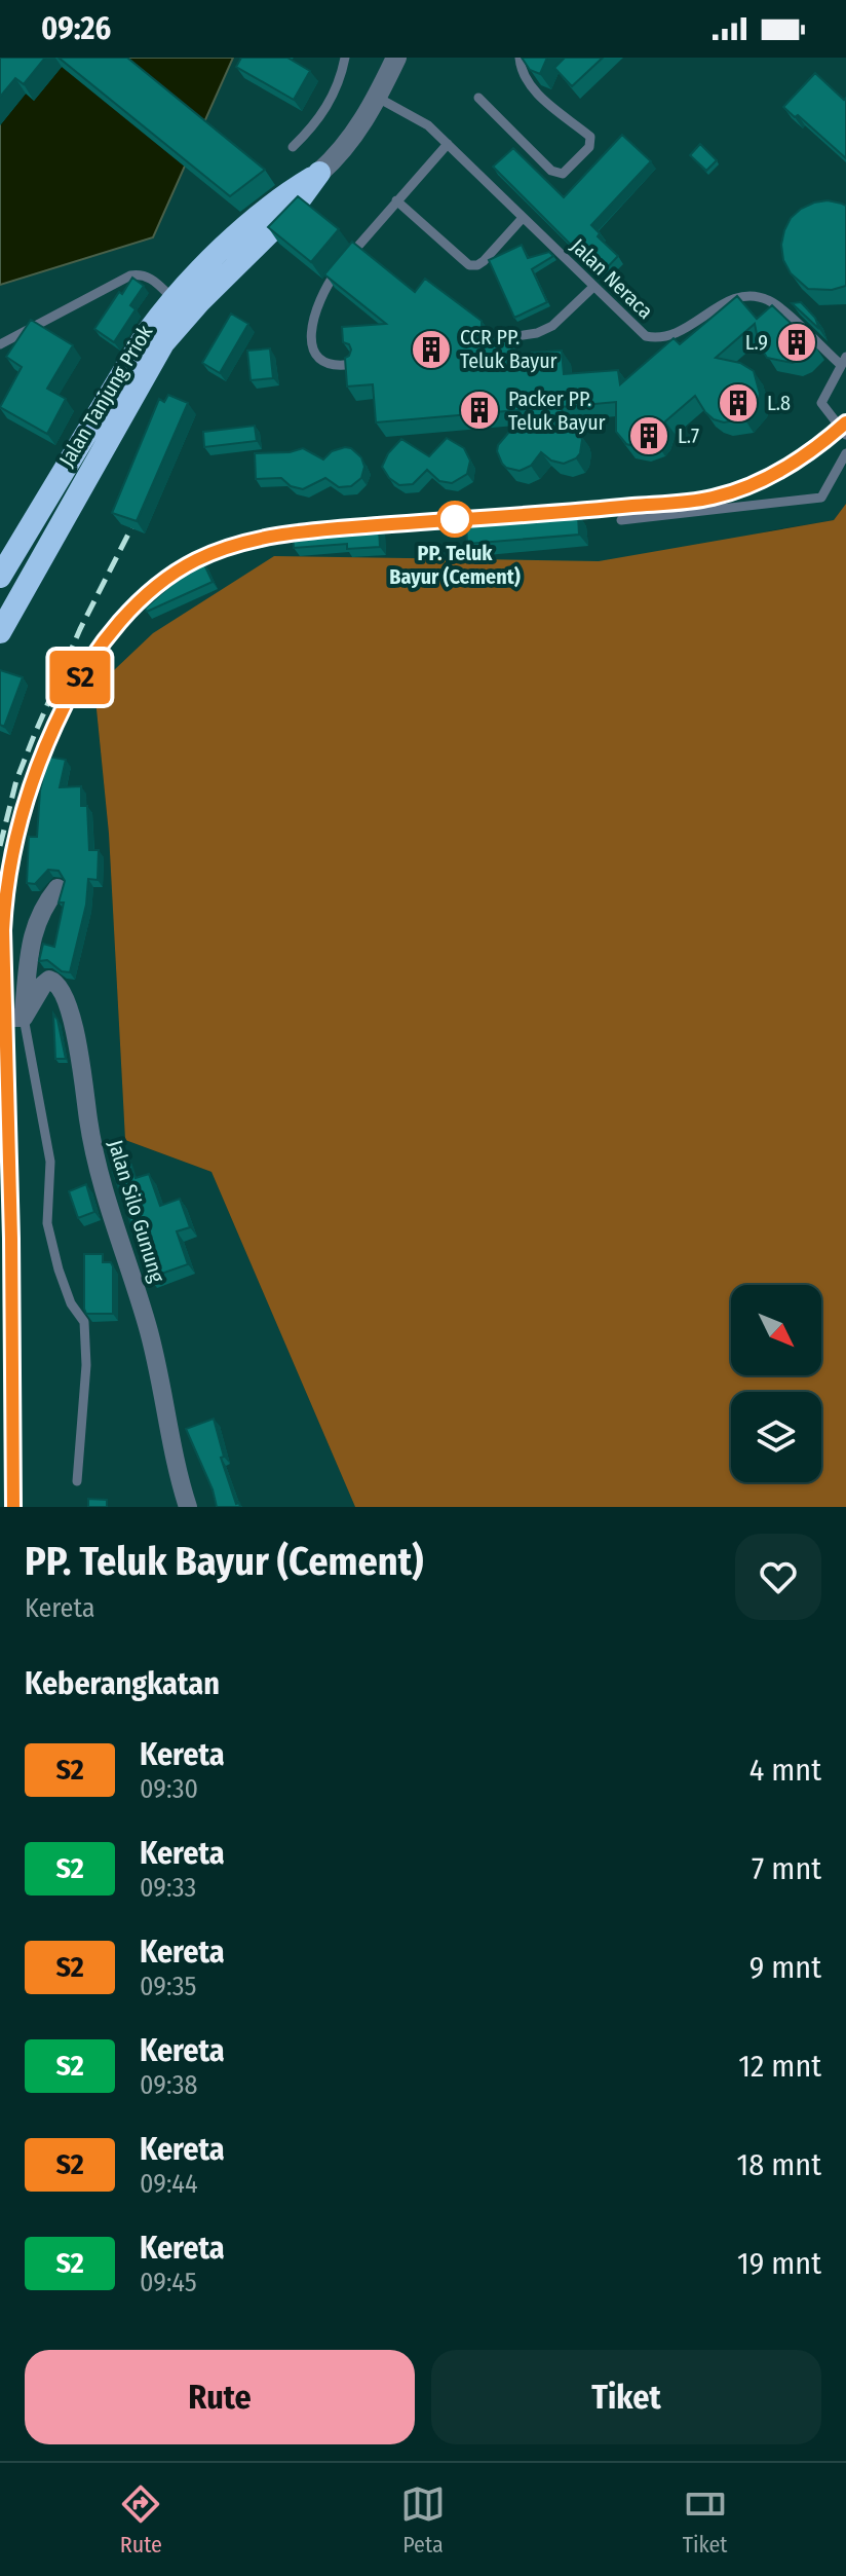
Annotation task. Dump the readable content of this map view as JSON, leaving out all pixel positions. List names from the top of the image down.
{
  "streets": {
    "highway": ["Jalan Tanjung Priok"],
    "street": ["Jalan Silo Gunung"],
    "lane": ["Jalan Neraca"]
  },
  "crossings": [
    ["Jalan Neraca", "Jalan Tanjung Priok"]
  ],
  "places": {
    "building": [
      "L.9",
      "CCR PP. Teluk Bayur",
      "L.8",
      "Packer PP. Teluk Bayur",
      "L.7"
    ],
    "other": ["PP. Teluk Bayur (Cement)"]
  },
  "north": "bottom right",
  "page": {
    "status": "09:26",
    "on_map": "S2",
    "heading": [
      ["PP. Teluk Bayur (Cement)", "Kereta"],
      "Keberangkatan"
    ],
    "list": [
      {
        "mark": "S2",
        "name": "Kereta",
        "note": "09:30",
        "value": "4 mnt"
      },
      {
        "mark": "S2",
        "name": "Kereta",
        "note": "09:33",
        "value": "7 mnt"
      },
      {
        "mark": "S2",
        "name": "Kereta",
        "note": "09:35",
        "value": "9 mnt"
      },
      {
        "mark": "S2",
        "name": "Kereta",
        "note": "09:38",
        "value": "12 mnt"
      },
      {
        "mark": "S2",
        "name": "Kereta",
        "note": "09:44",
        "value": "18 mnt"
      },
      {
        "mark": "S2",
        "name": "Kereta",
        "note": "09:45",
        "value": "19 mnt"
      }
    ],
    "buttons": ["Rute", "Tiket"],
    "tabs": ["Rute", "Peta", "Tiket"]
  }
}
